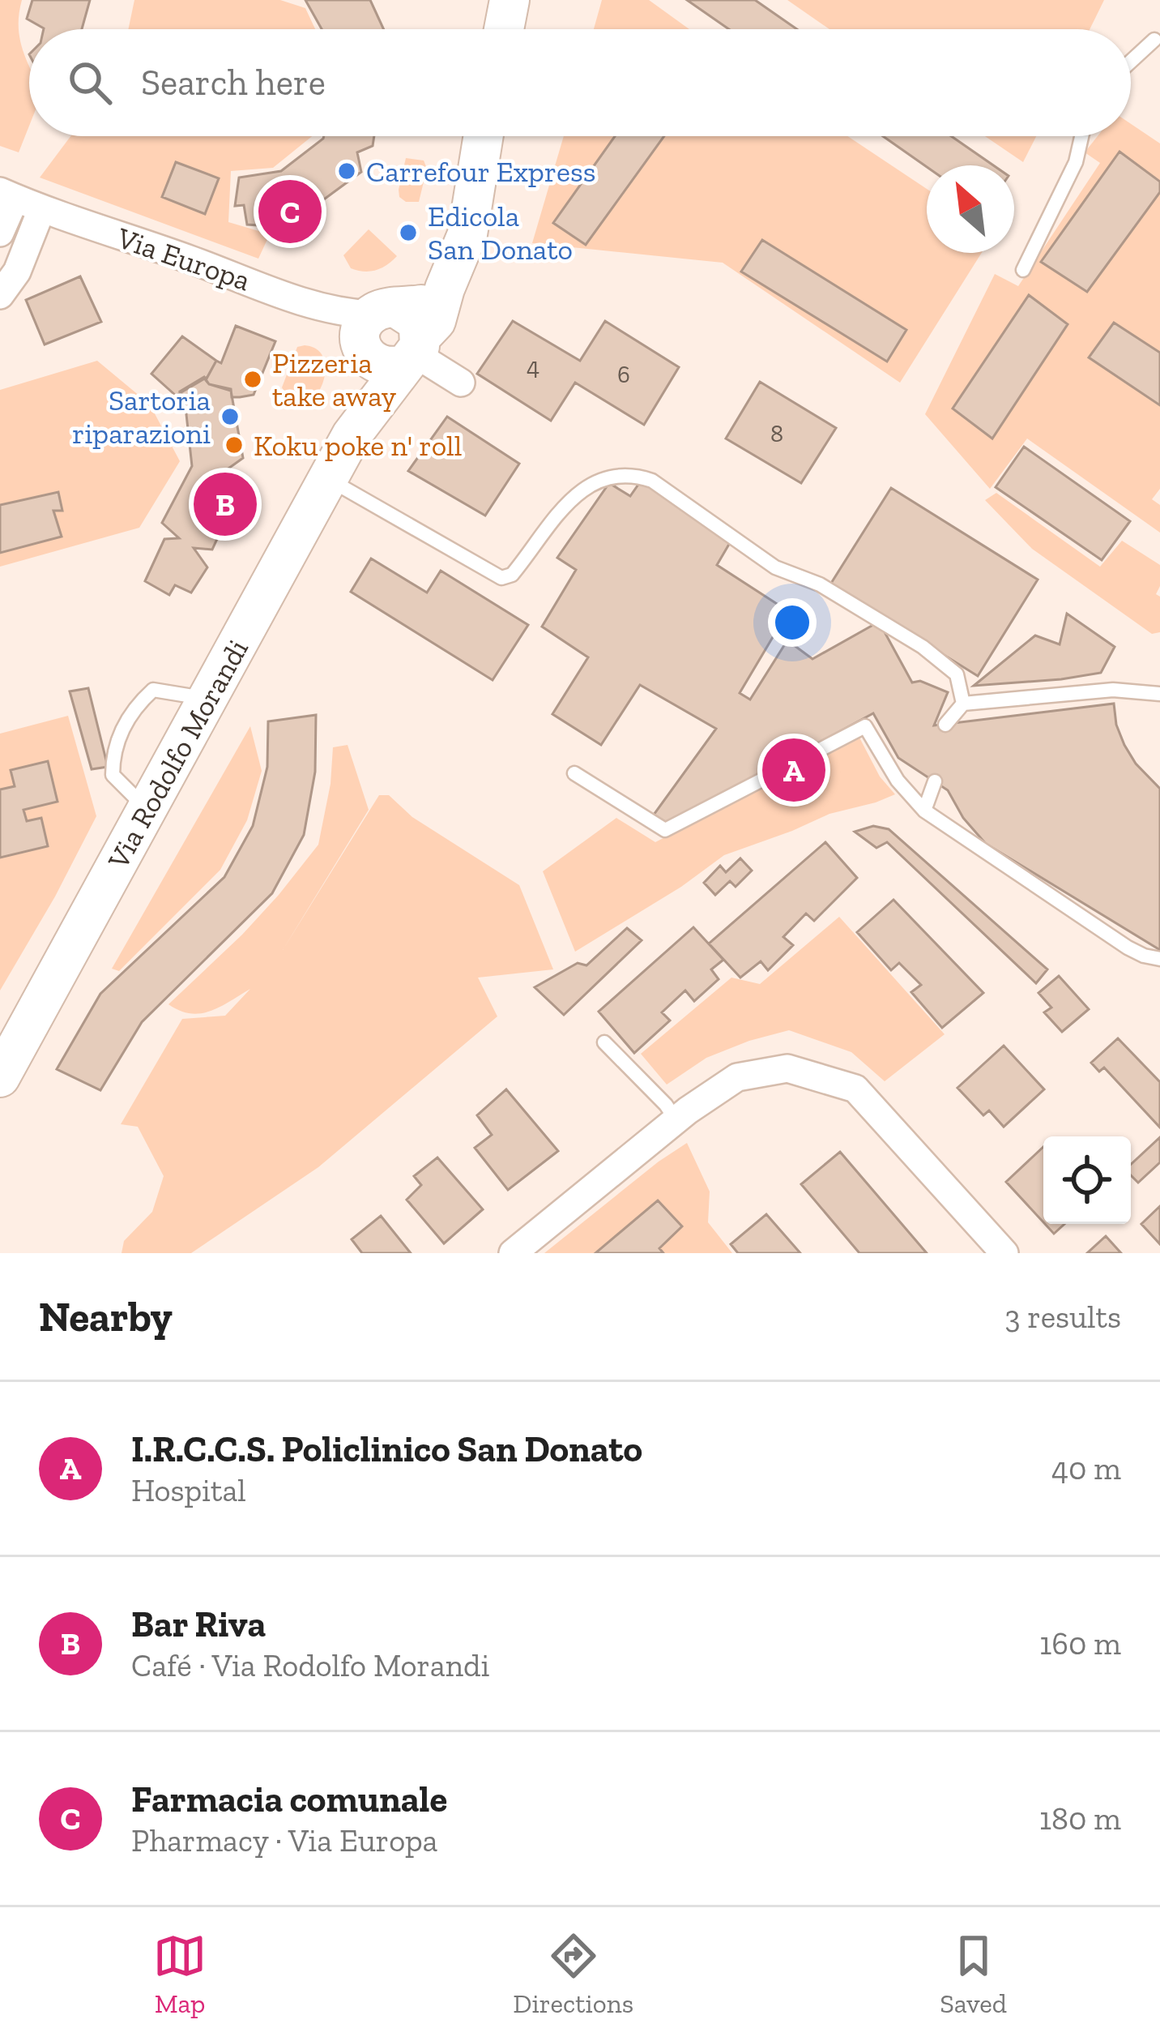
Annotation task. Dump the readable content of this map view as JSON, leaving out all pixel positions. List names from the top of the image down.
{
  "streets": {
    "street": ["Via Europa", "Via Rodolfo Morandi"]
  },
  "crossings": [
    ["Via Europa", "Via Rodolfo Morandi"]
  ],
  "places": [
    "Carrefour Express",
    "Edicola San Donato",
    "Pizzeria take away",
    "Sartoria riparazioni",
    "Koku poke n' roll"
  ],
  "house_numbers": ["4", "6", "8"],
  "north": "top left",
  "page": {
    "search": "Search here",
    "pins": ["C", "B", "A"],
    "heading": ["Nearby", "3 results"],
    "list": [
      {
        "mark": "A",
        "name": "I.R.C.C.S. Policlinico San Donato",
        "note": "Hospital",
        "value": "40 m"
      },
      {
        "mark": "B",
        "name": "Bar Riva",
        "note": "Café · Via Rodolfo Morandi",
        "value": "160 m"
      },
      {
        "mark": "C",
        "name": "Farmacia comunale",
        "note": "Pharmacy · Via Europa",
        "value": "180 m"
      }
    ],
    "nav": ["Map", "Directions", "Saved"]
  }
}
